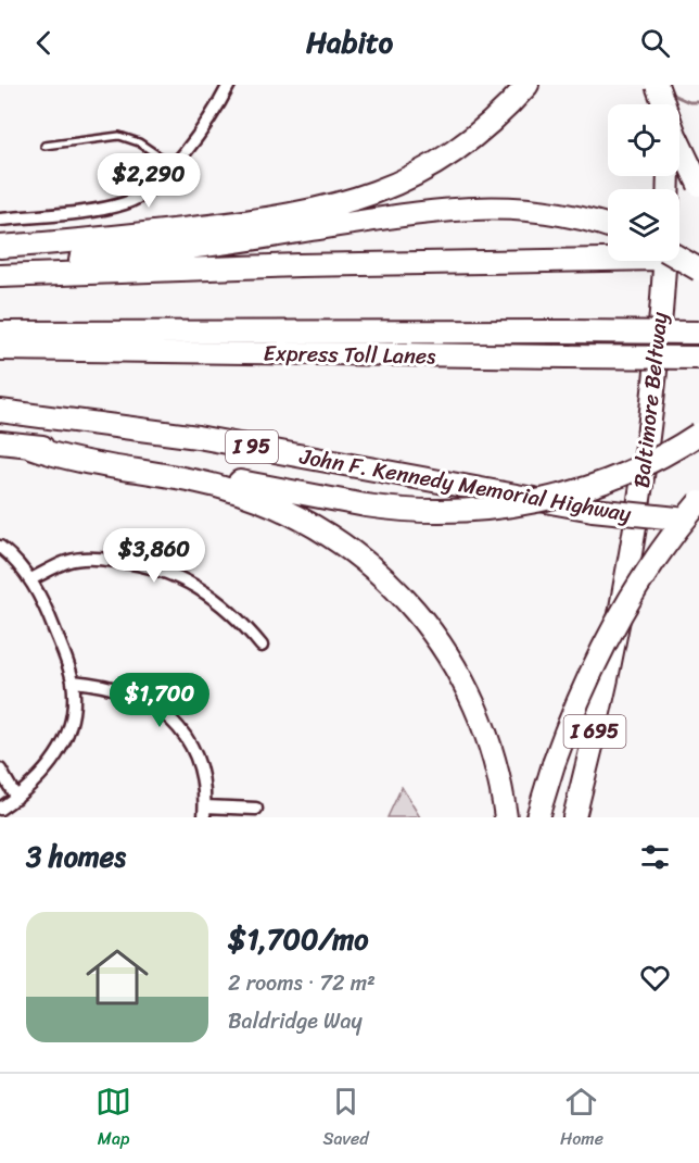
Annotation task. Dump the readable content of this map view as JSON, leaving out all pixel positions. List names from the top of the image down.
{
  "streets": {
    "highway": [
      "Express Toll Lanes",
      "Baltimore Beltway",
      "I 95",
      "John F. Kennedy Memorial Highway",
      "I 695"
    ]
  },
  "page": {
    "header": "Habito",
    "price": ["$2,290", "$3,860", "$1,700"],
    "heading": "3 homes",
    "list": [
      {
        "name": "$1,700/mo",
        "note": "2 rooms · 72 m² · Baldridge Way"
      }
    ],
    "tabs": ["Map", "Saved", "Home"]
  }
}
